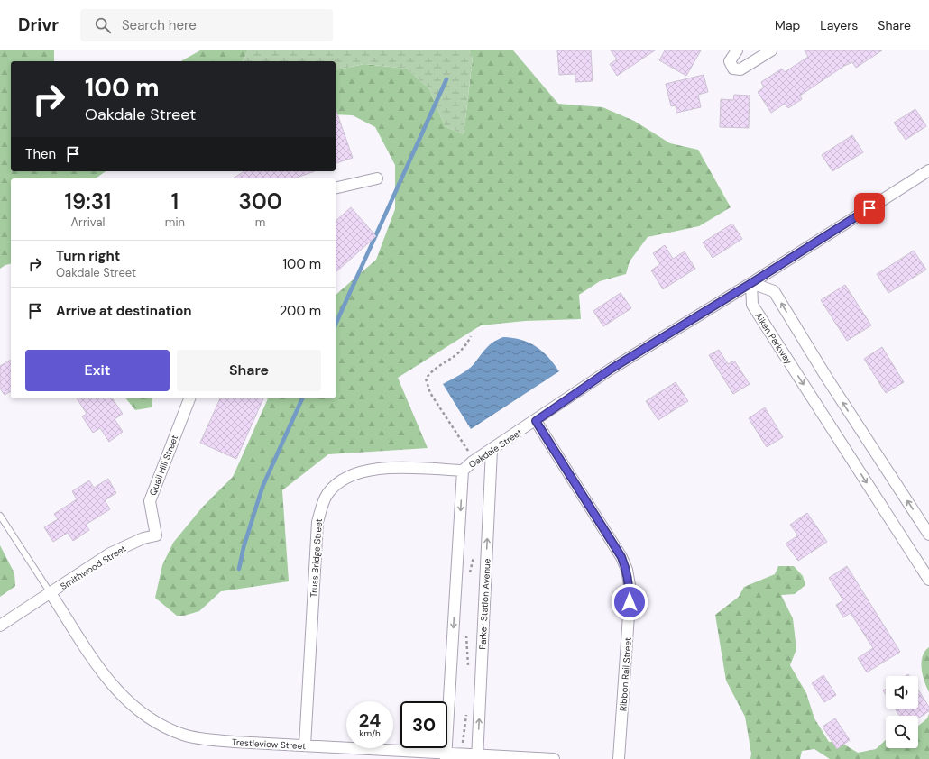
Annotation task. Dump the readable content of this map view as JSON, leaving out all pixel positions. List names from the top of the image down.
{
  "streets": {
    "street": [
      "Aiken Parkway",
      "Oakdale Street",
      "Quail Hill Street",
      "Truss Bridge Street",
      "Smithwood Street",
      "Parker Station Avenue",
      "Ribbon Rail Street",
      "Trestleview Street"
    ]
  },
  "crossings": [
    ["Aiken Parkway", "Oakdale Street"],
    ["Oakdale Street", "Truss Bridge Street"],
    ["Oakdale Street", "Parker Station Avenue"],
    ["Oakdale Street", "Ribbon Rail Street"],
    ["Quail Hill Street", "Smithwood Street"],
    ["Truss Bridge Street", "Trestleview Street"],
    ["Smithwood Street", "Trestleview Street"],
    ["Parker Station Avenue", "Trestleview Street"]
  ],
  "page": {
    "header": "Drivr",
    "search": "Search here",
    "nav": ["Map", "Layers", "Share"],
    "turn": ["100 m", "Oakdale Street"],
    "then": "Then",
    "eta": [
      "19:31",
      "Arrival",
      "1",
      "min",
      "300",
      "m"
    ],
    "list": [
      {
        "name": "Turn right",
        "note": "Oakdale Street",
        "value": "100 m"
      },
      {
        "name": "Arrive at destination",
        "value": "200 m"
      }
    ],
    "buttons": ["Exit", "Share"],
    "speed": "24 km/h",
    "limit": "30"
  }
}
